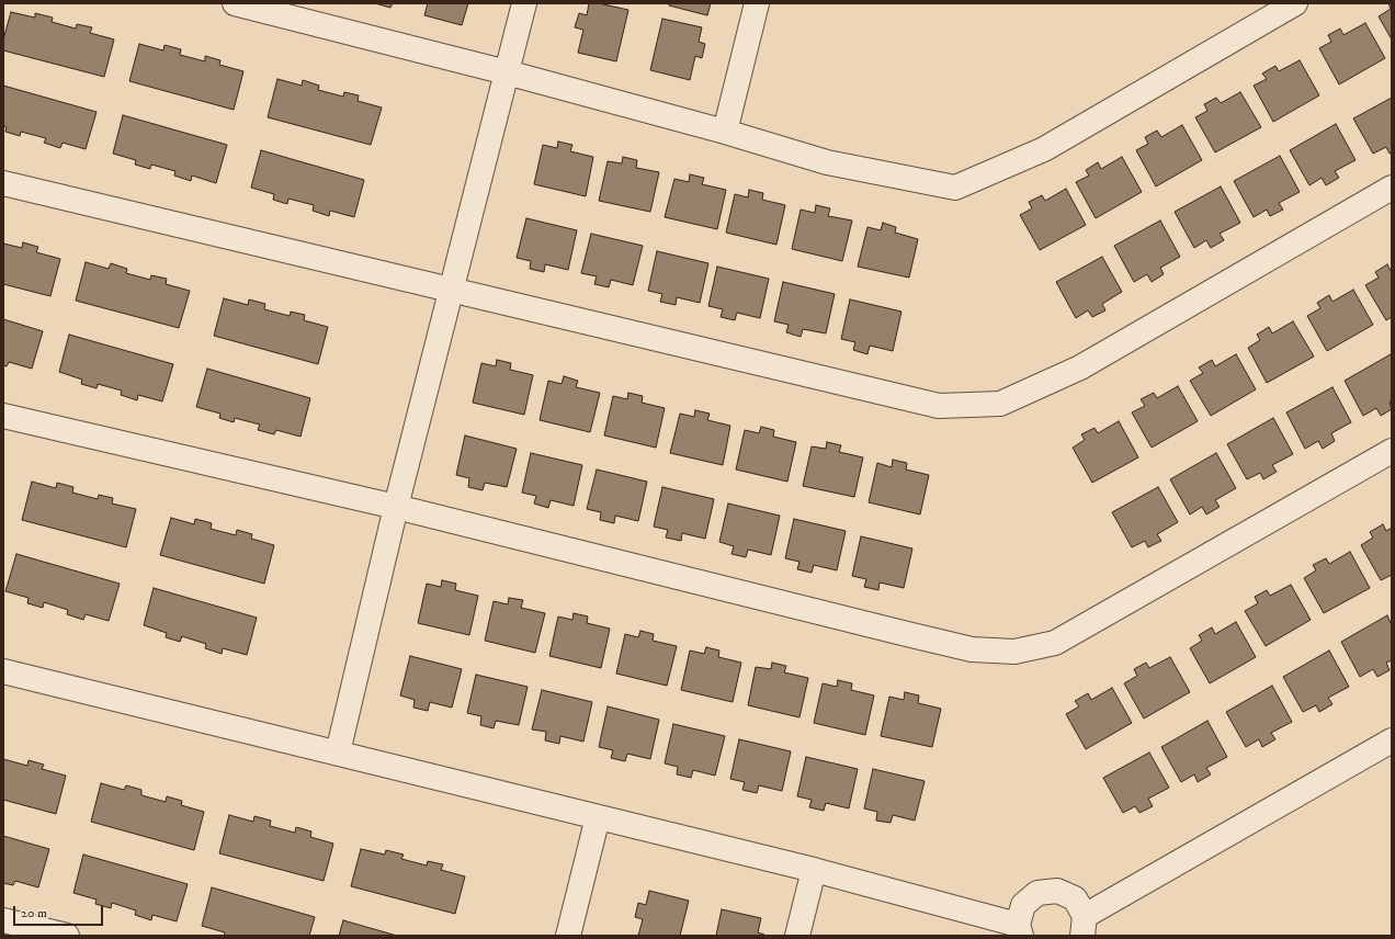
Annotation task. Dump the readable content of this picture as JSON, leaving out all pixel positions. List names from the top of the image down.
{
  "scale_bar": "20 m"
}
